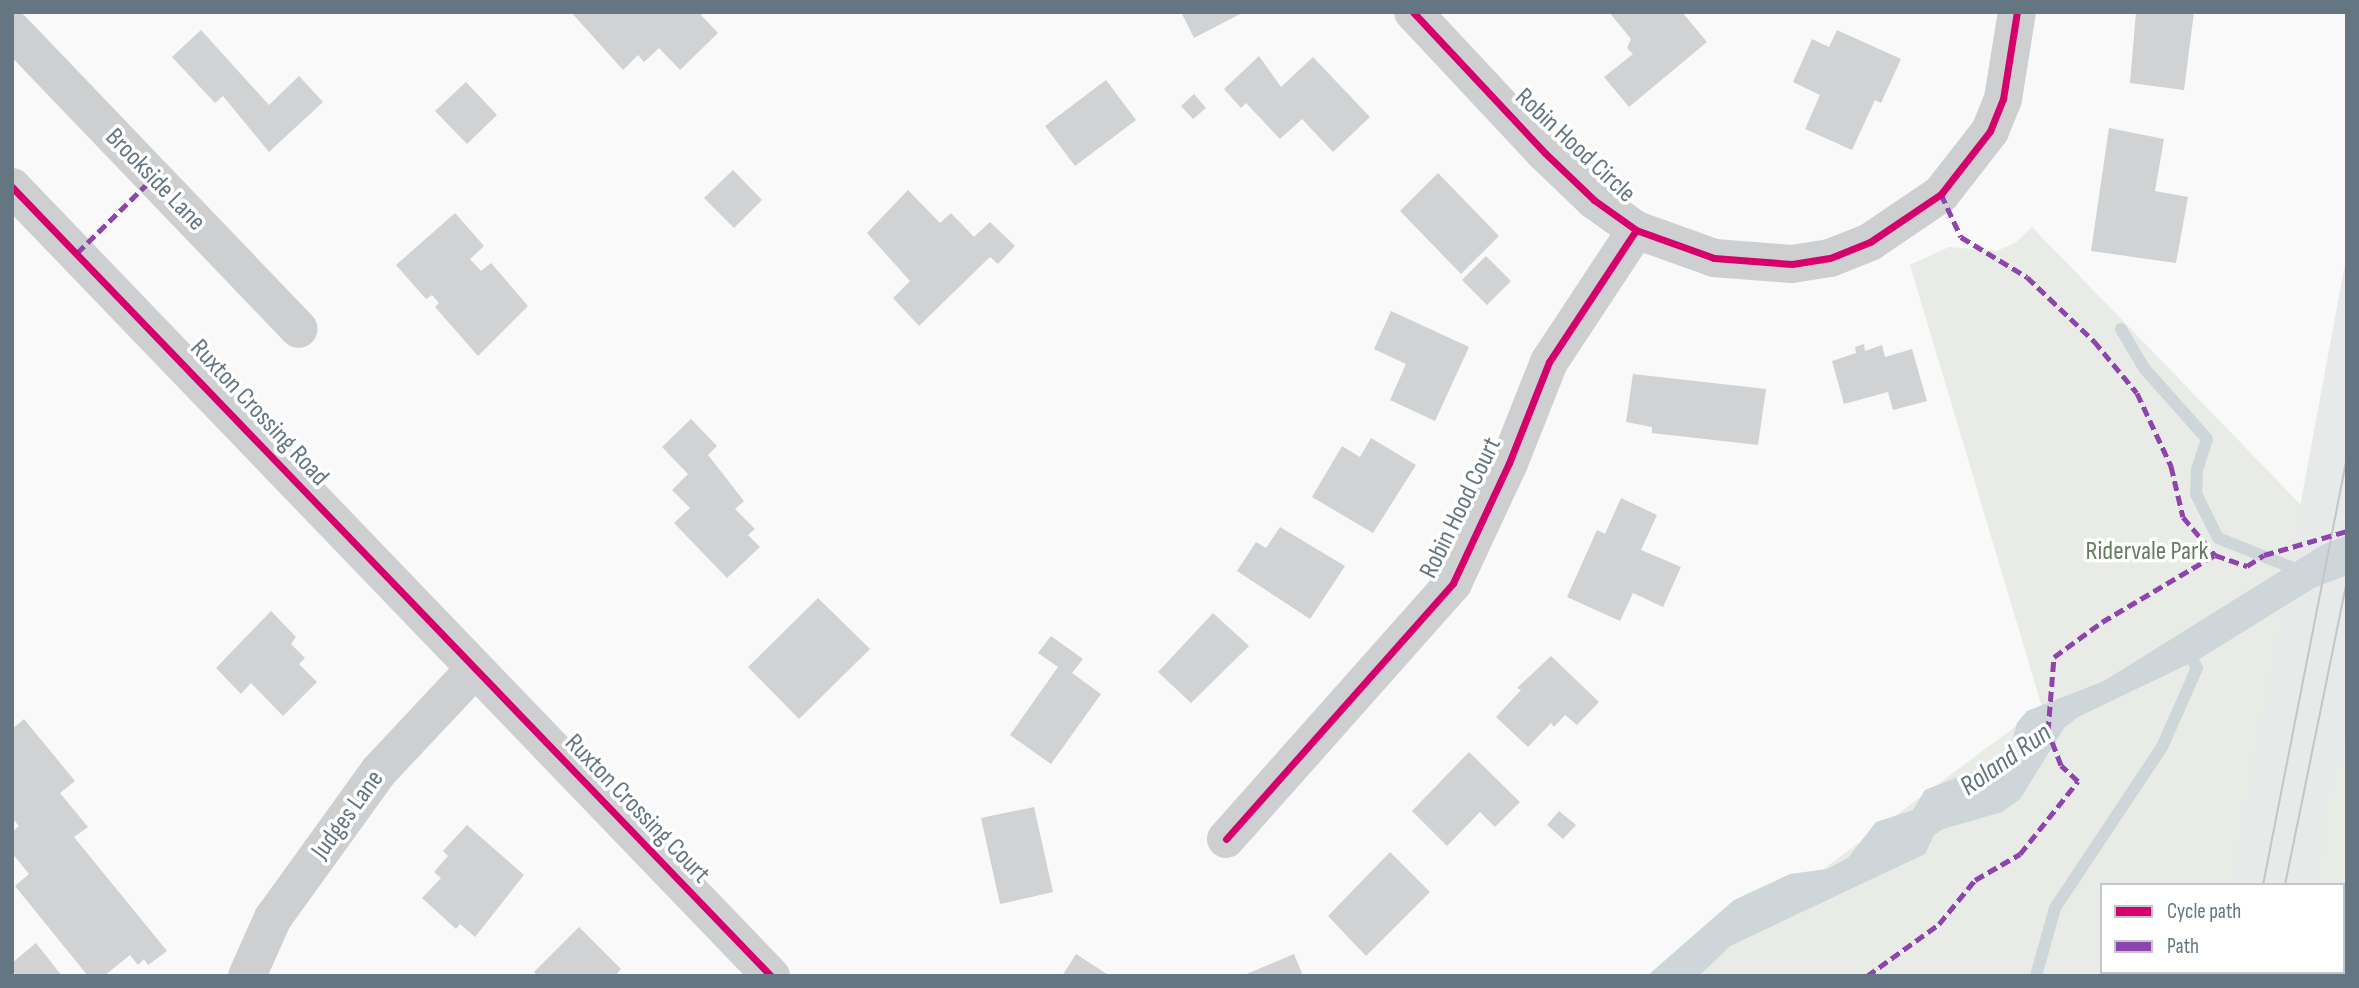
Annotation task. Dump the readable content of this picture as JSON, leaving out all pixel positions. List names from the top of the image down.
{
  "streets": {
    "street": [
      "Robin Hood Circle",
      "Brookside Lane",
      "Ruxton Crossing Road",
      "Robin Hood Court",
      "Ruxton Crossing Court",
      "Judges Lane"
    ]
  },
  "crossings": [
    ["Robin Hood Circle", "Robin Hood Court"],
    ["Ruxton Crossing Road", "Ruxton Crossing Court"],
    ["Ruxton Crossing Road", "Judges Lane"],
    ["Ruxton Crossing Court", "Judges Lane"]
  ],
  "water": ["Roland Run"],
  "parks": ["Ridervale Park"],
  "legend": ["Cycle path", "Path"]
}
